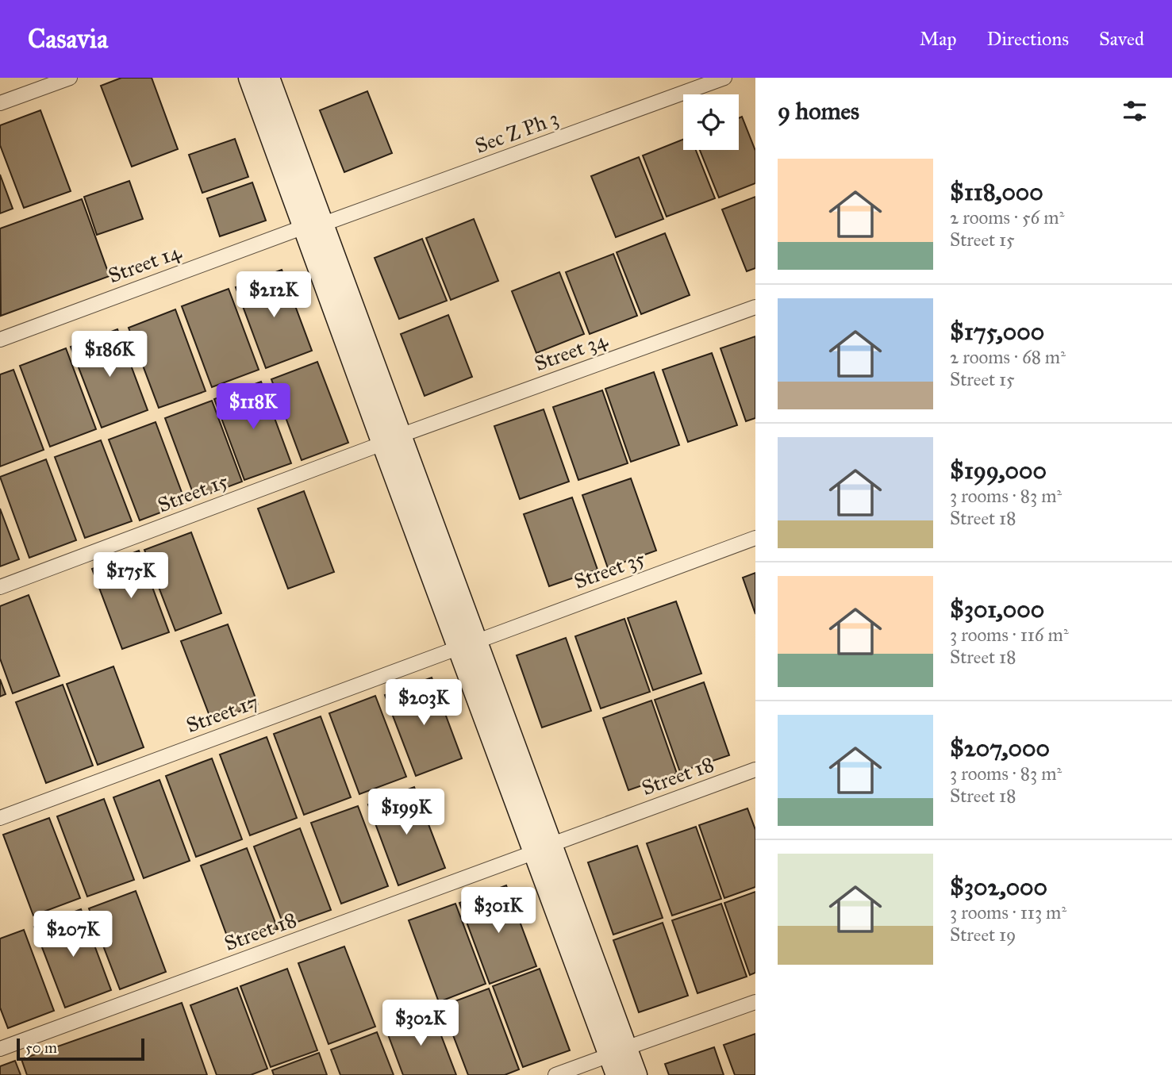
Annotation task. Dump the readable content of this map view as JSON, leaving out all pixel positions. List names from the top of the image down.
{
  "streets": {
    "street": [
      "Sec Z Ph 3",
      "Street 14",
      "Street 34",
      "Street 15",
      "Street 35",
      "Street 17",
      "Street 18"
    ]
  },
  "crossings": [
    ["Sec Z Ph 3", "Street 14"],
    ["Street 34", "Street 15"],
    ["Street 35", "Street 17"]
  ],
  "scale_bar": "50 m",
  "page": {
    "header": "Casavia",
    "nav": ["Map", "Directions", "Saved"],
    "heading": "9 homes",
    "list": [
      {
        "name": "$118,000",
        "note": "2 rooms · 56 m² · Street 15"
      },
      {
        "name": "$175,000",
        "note": "2 rooms · 68 m² · Street 15"
      },
      {
        "name": "$199,000",
        "note": "3 rooms · 83 m² · Street 18"
      },
      {
        "name": "$301,000",
        "note": "3 rooms · 116 m² · Street 18"
      },
      {
        "name": "$207,000",
        "note": "3 rooms · 83 m² · Street 18"
      },
      {
        "name": "$302,000",
        "note": "3 rooms · 113 m² · Street 19"
      }
    ],
    "price": [
      "$212K",
      "$186K",
      "$118K",
      "$175K",
      "$203K",
      "$199K",
      "$301K",
      "$207K",
      "$302K"
    ],
    "scale": "50 m"
  }
}
